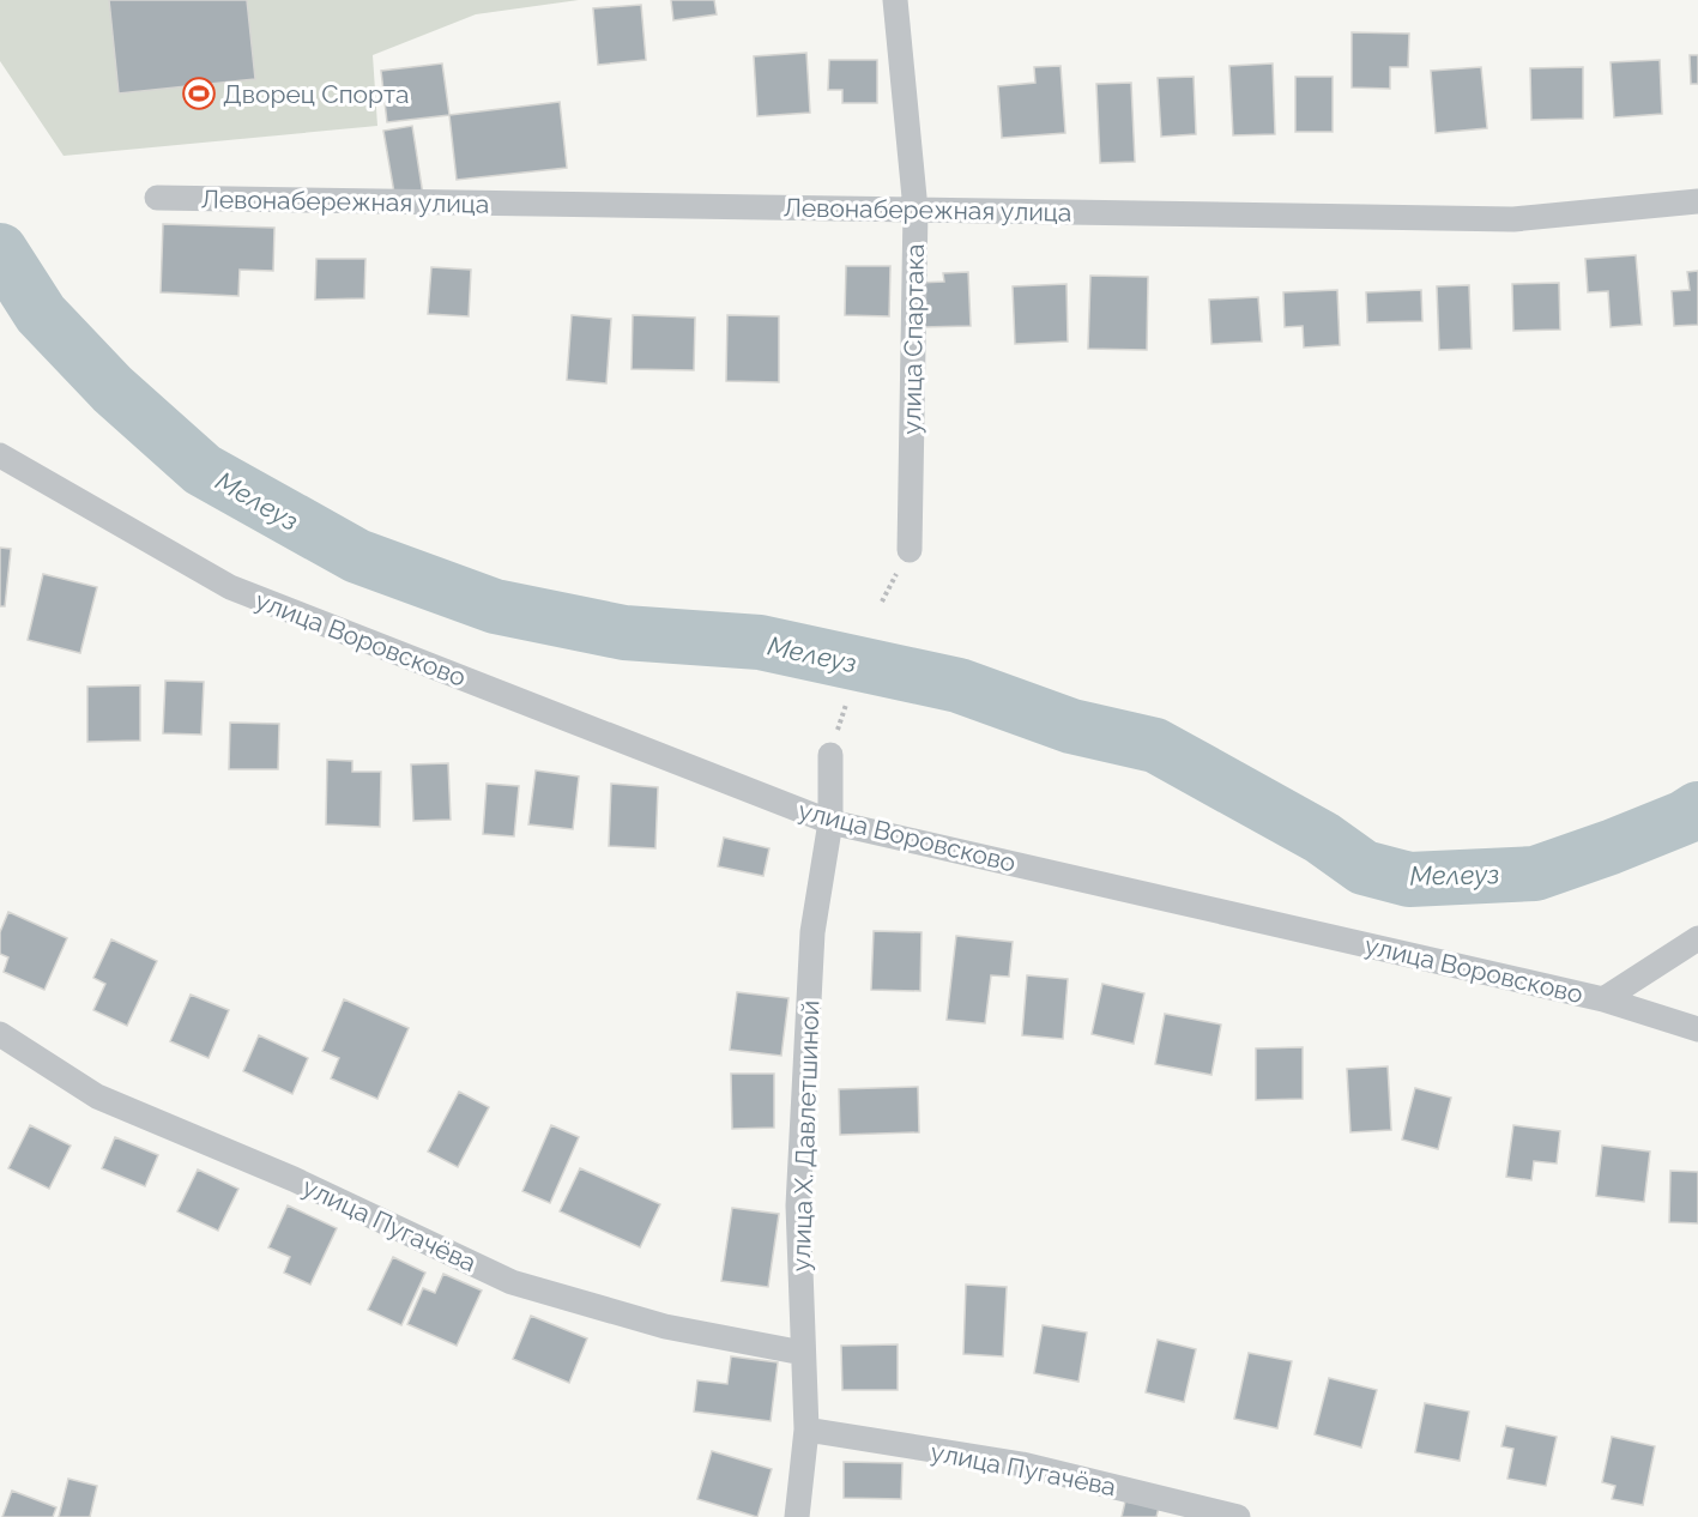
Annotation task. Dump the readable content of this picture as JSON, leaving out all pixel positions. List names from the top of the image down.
{
  "streets": {
    "street": [
      "Левонабережная улица",
      "улица Спартака",
      "улица Воровсково",
      "улица Х. Давлетшиной",
      "улица Пугачёва"
    ]
  },
  "crossings": [
    ["Левонабережная улица", "улица Спартака"],
    ["улица Воровсково", "улица Х. Давлетшиной"],
    ["улица Х. Давлетшиной", "улица Пугачёва"]
  ],
  "water": ["Мелеуз"],
  "places": {
    "sports": ["Дворец Спорта"]
  }
}
